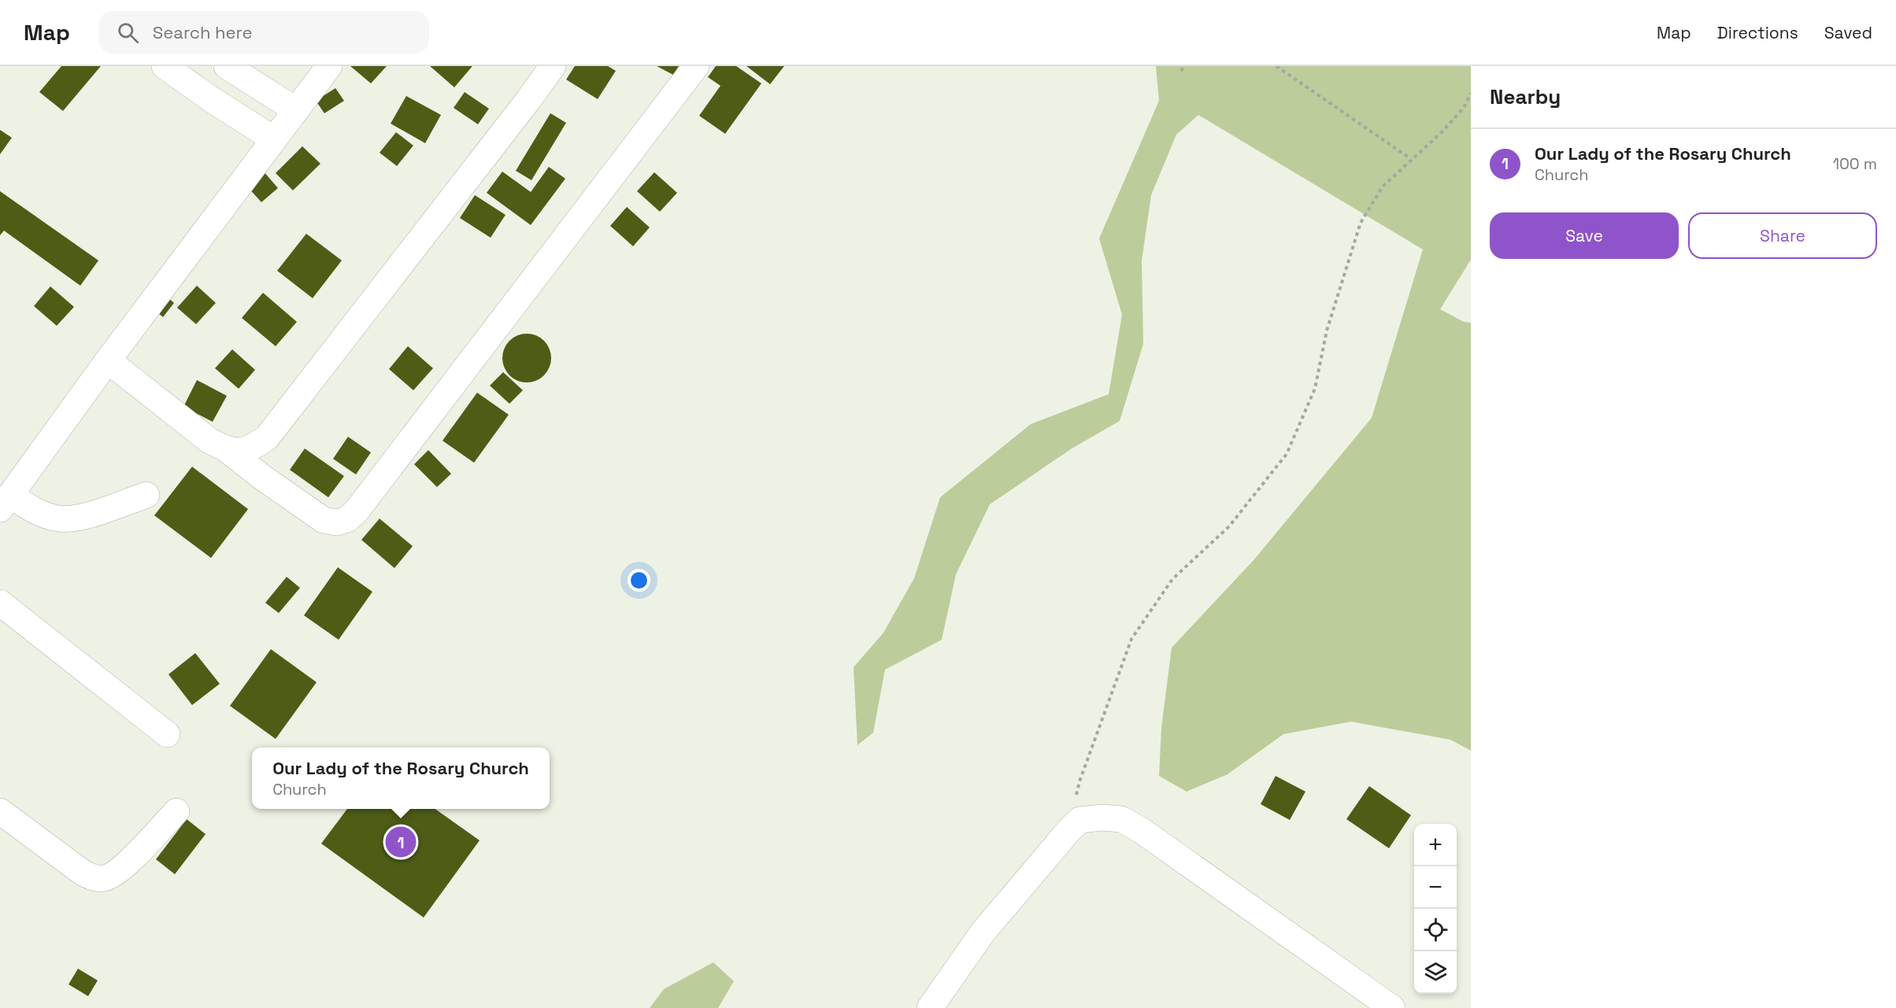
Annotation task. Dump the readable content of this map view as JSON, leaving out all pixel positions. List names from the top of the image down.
{
  "page": {
    "header": "Map",
    "search": "Search here",
    "nav": ["Map", "Directions", "Saved"],
    "heading": "Nearby",
    "list": [
      {
        "mark": "1",
        "name": "Our Lady of the Rosary Church",
        "note": "Church",
        "value": "100 m"
      }
    ],
    "buttons": ["Save", "Share"],
    "popup": ["Our Lady of the Rosary Church", "Church"],
    "map_buttons": ["+", "−"],
    "pins": "1"
  }
}
